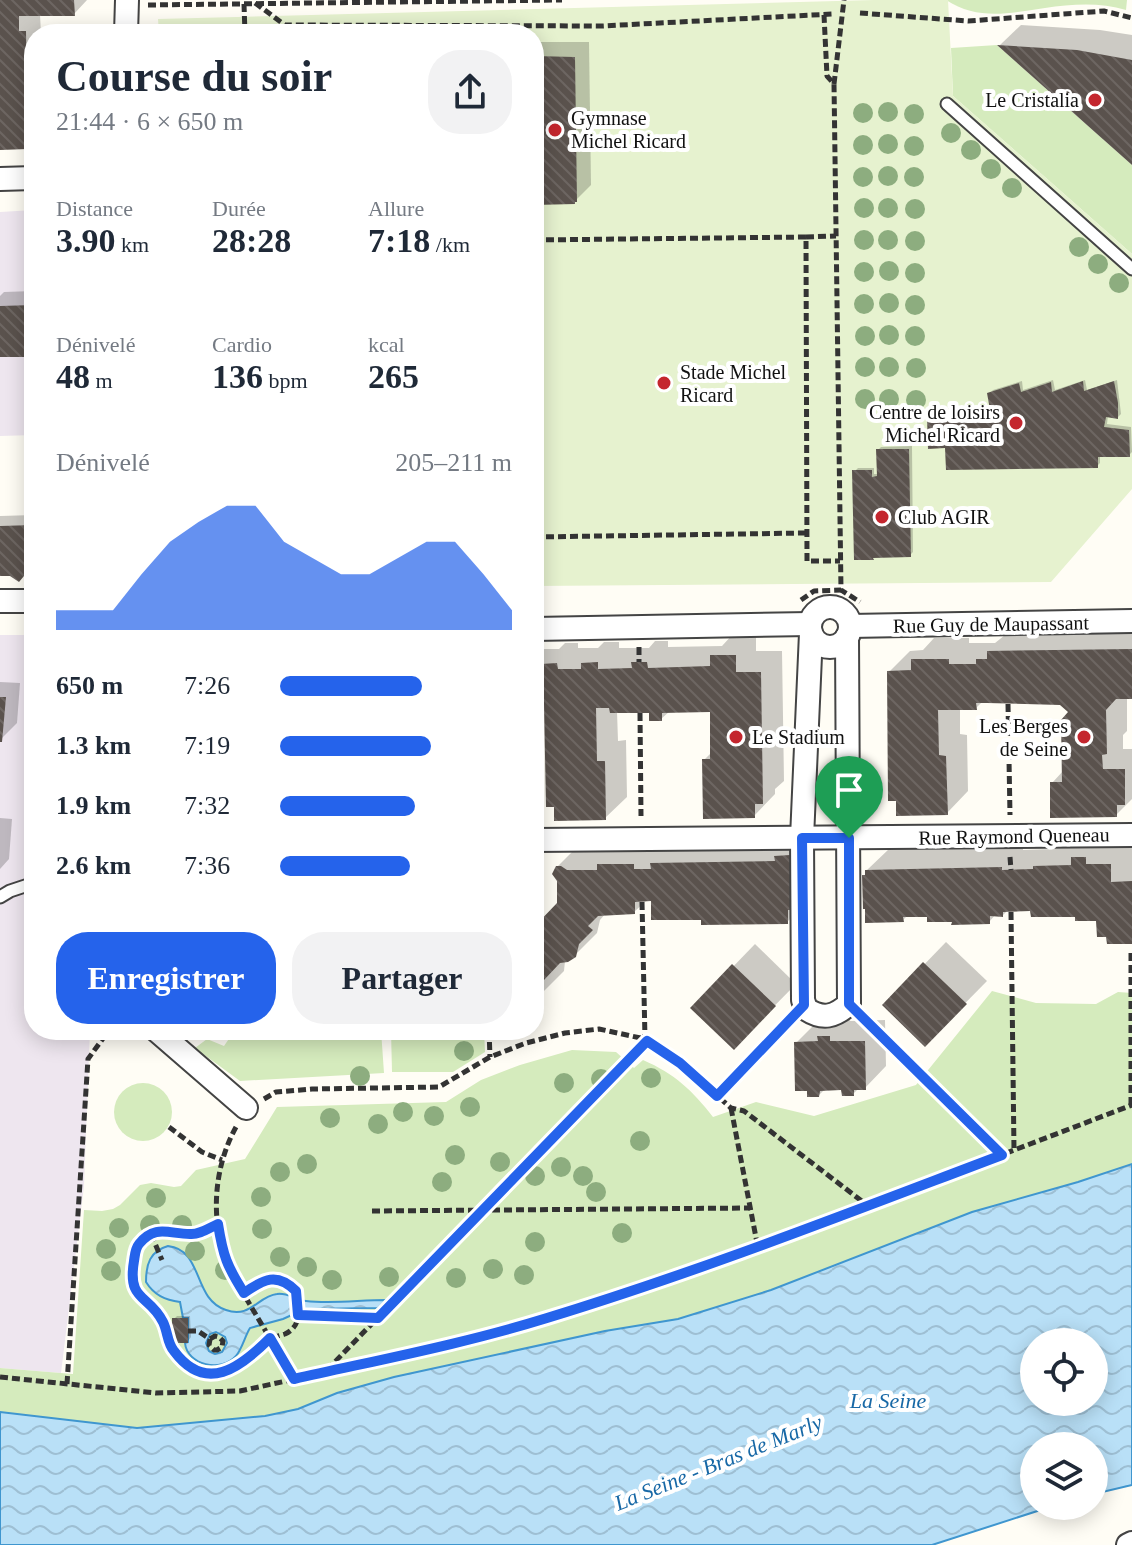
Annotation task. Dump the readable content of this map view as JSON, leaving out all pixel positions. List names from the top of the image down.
{
  "streets": {
    "street": ["Rue Guy de Maupassant", "Rue Raymond Queneau"]
  },
  "water": ["La Seine", "La Seine - Bras de Marly"],
  "places": [
    "Le Cristalia",
    "Gymnase Michel Ricard",
    "Stade Michel Ricard",
    "Centre de loisirs Michel Ricard",
    "Club AGIR",
    "Le Stadium",
    "Les Berges de Seine"
  ],
  "page": {
    "heading": ["Course du soir", "21:44 · 6 × 650 m"],
    "stats": [
      ["Distance", "3.90 km"],
      ["Durée", "28:28"],
      ["Allure", "7:18 /km"],
      ["Dénivelé", "48 m"],
      ["Cardio", "136 bpm"],
      ["kcal", "265"]
    ],
    "chart": ["Dénivelé", "205–211 m"],
    "list": [
      {
        "name": "650 m",
        "note": "7:26"
      },
      {
        "name": "1.3 km",
        "note": "7:19"
      },
      {
        "name": "1.9 km",
        "note": "7:32"
      },
      {
        "name": "2.6 km",
        "note": "7:36"
      }
    ],
    "buttons": ["Enregistrer", "Partager"]
  }
}
